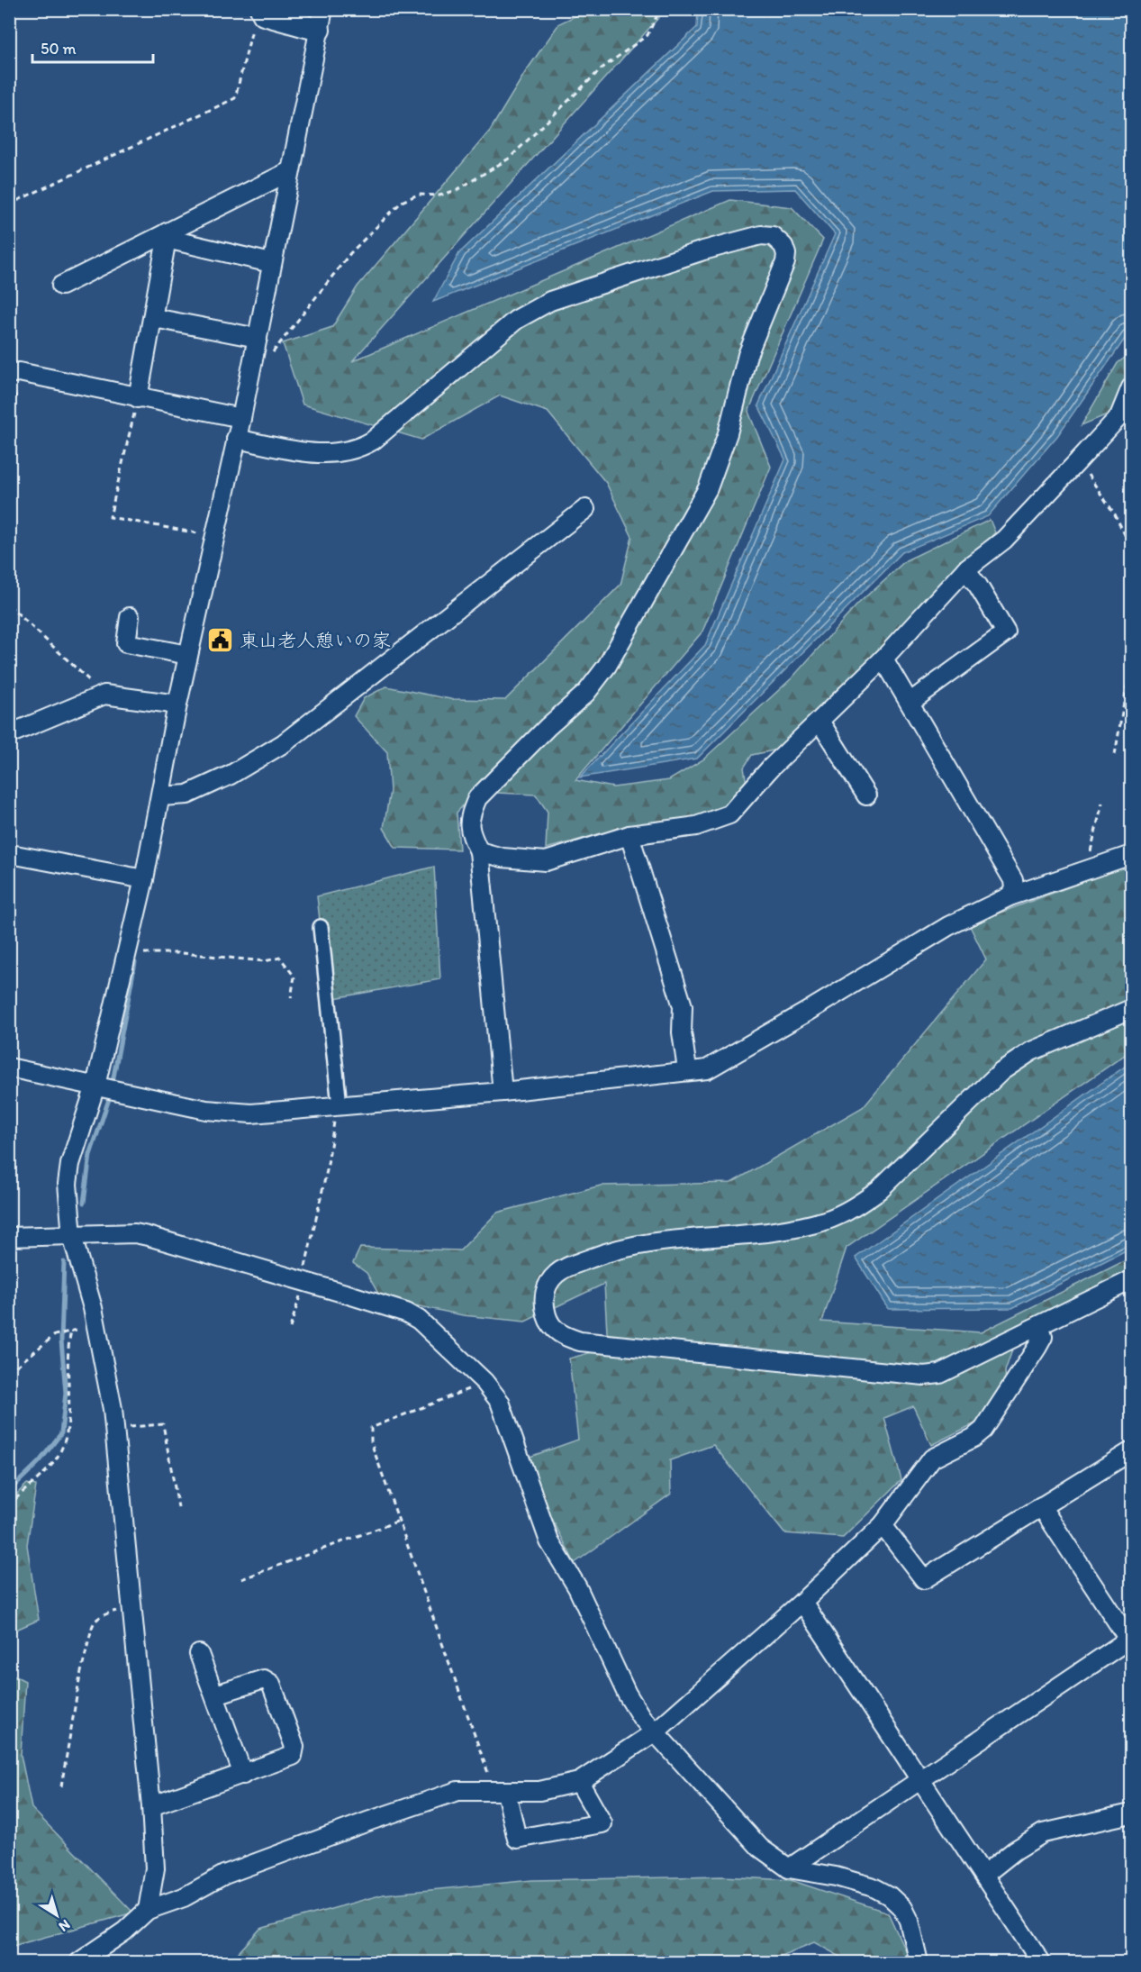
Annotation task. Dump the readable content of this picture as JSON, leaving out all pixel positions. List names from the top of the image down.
{
  "places": {
    "public building": ["東山老人憩いの家"]
  },
  "scale_bar": "50 m",
  "north": "bottom right"
}
